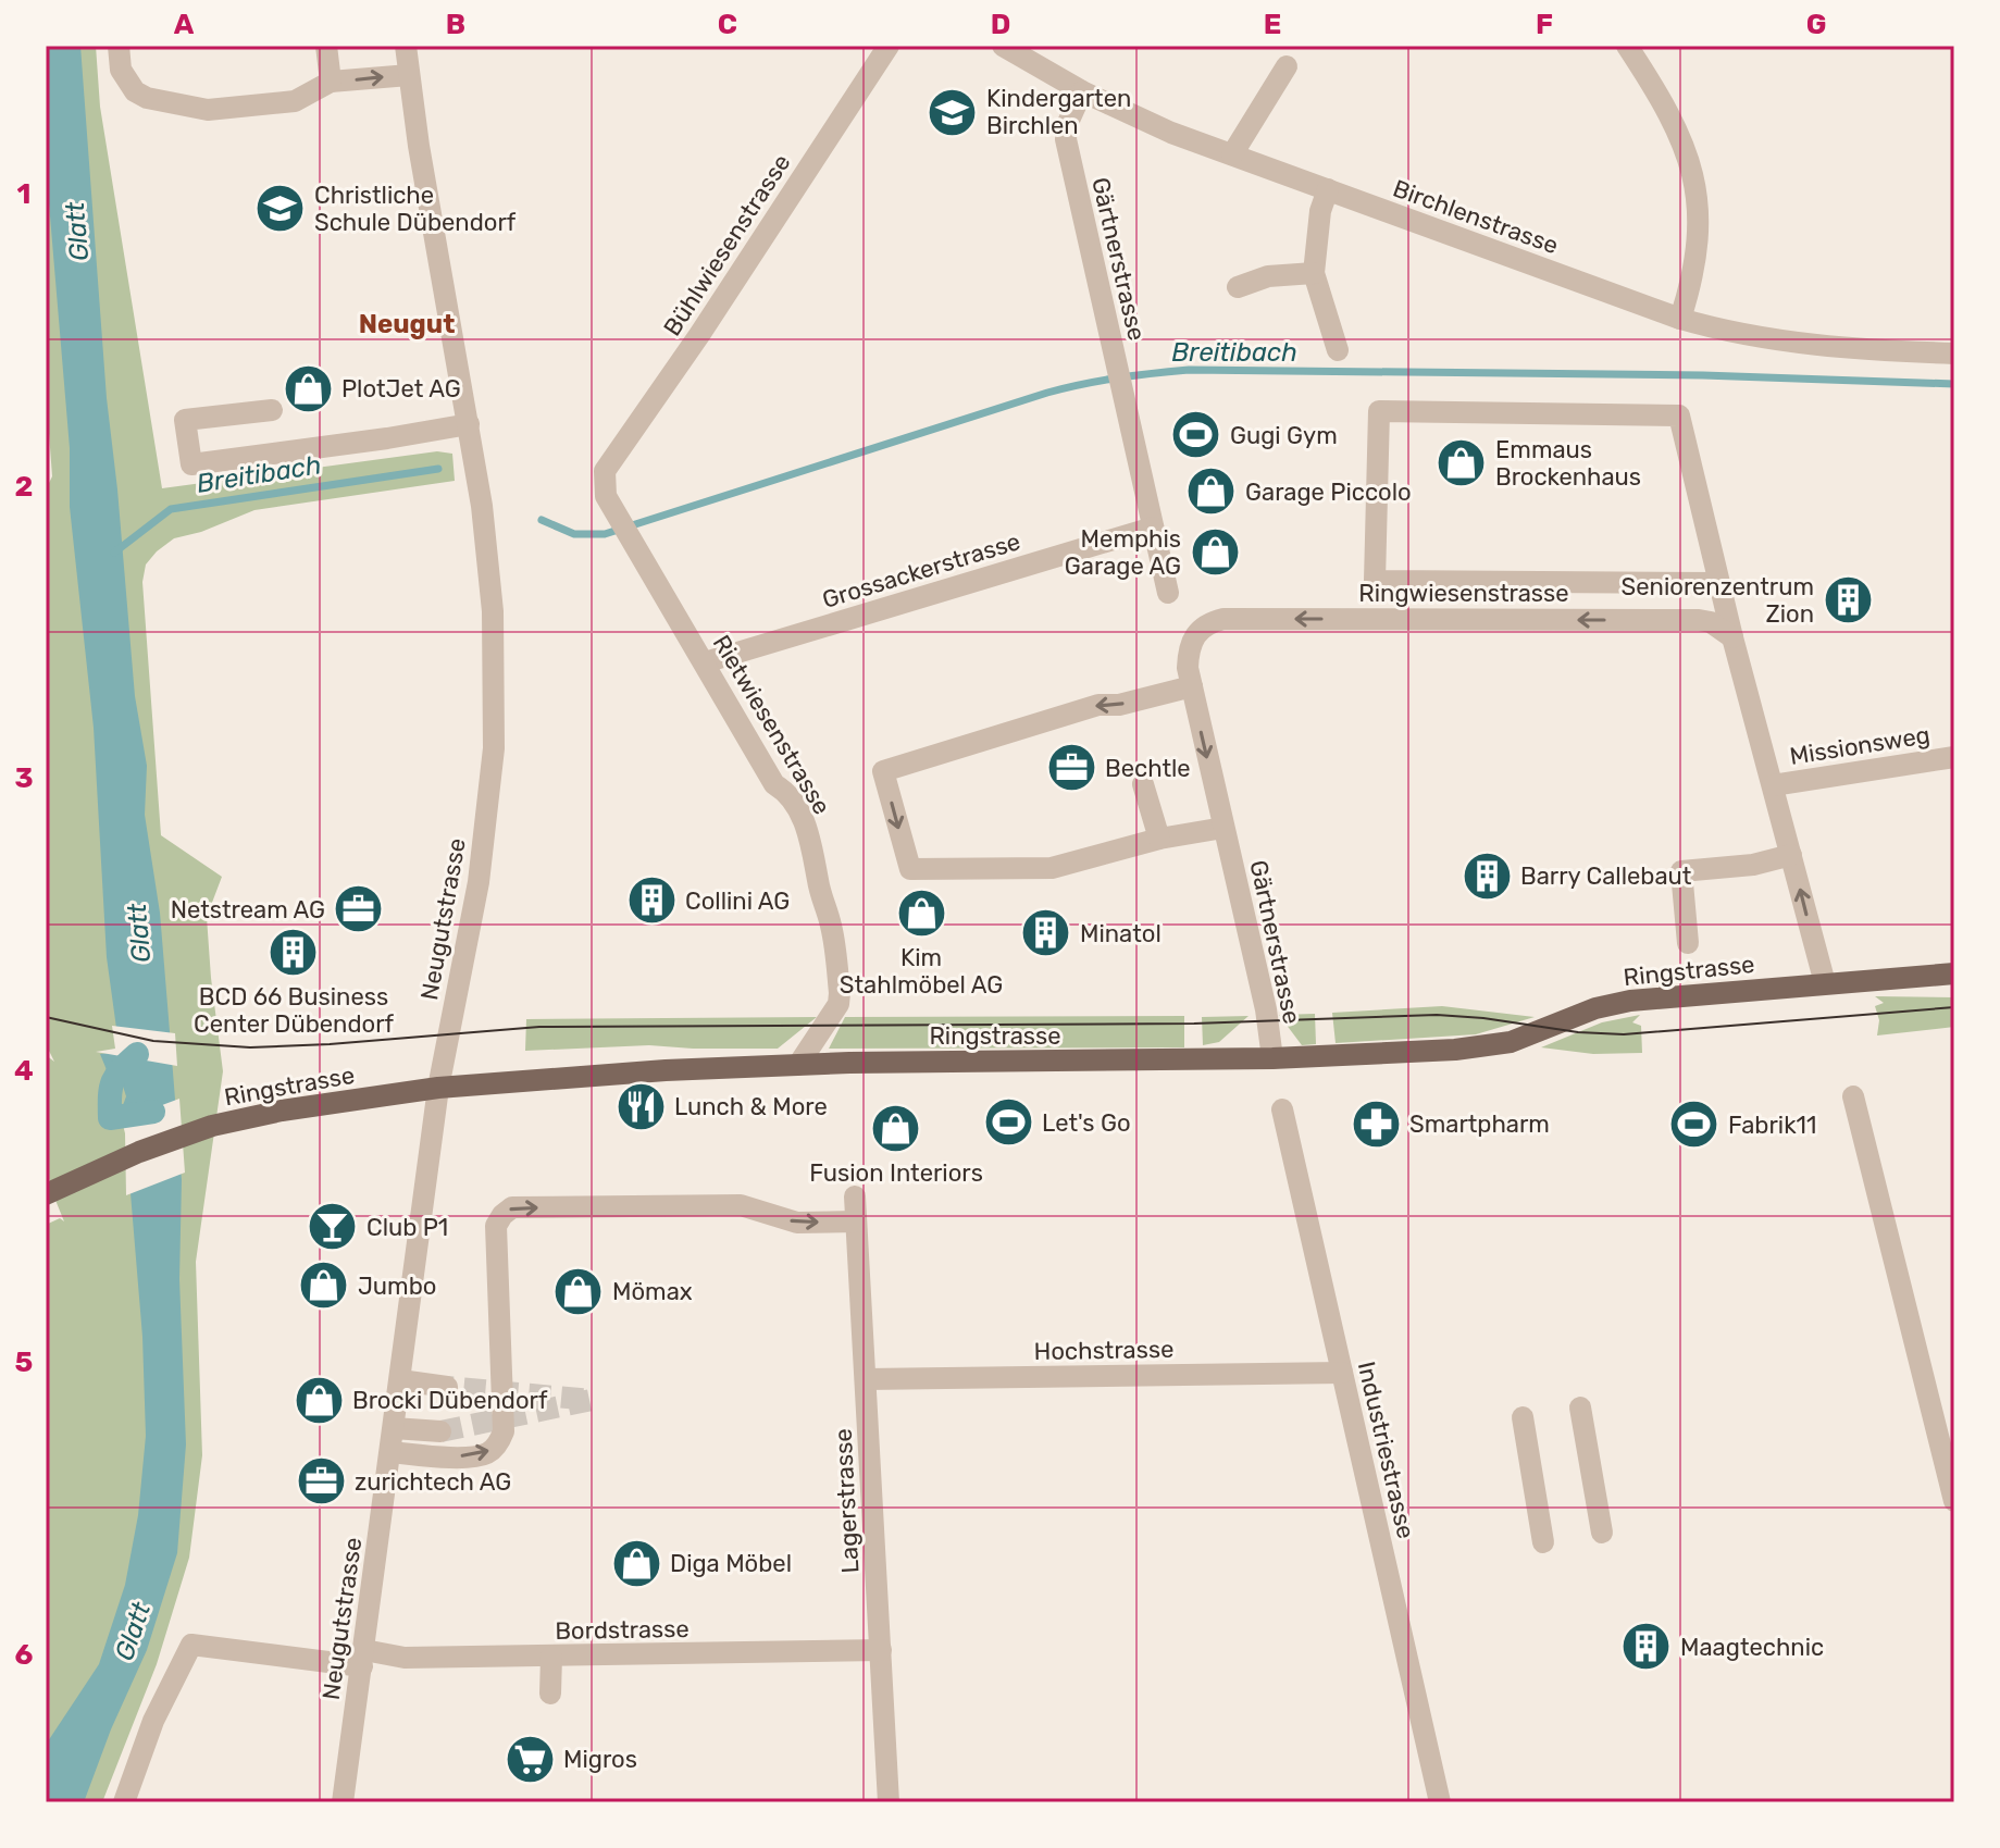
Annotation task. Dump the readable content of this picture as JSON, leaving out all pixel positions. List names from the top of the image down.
{
  "streets": {
    "main road": ["Ringstrasse"],
    "street": [
      "Birchlenstrasse",
      "Bühlwiesenstrasse",
      "Gärtnerstrasse",
      "Grossackerstrasse",
      "Ringwiesenstrasse",
      "Rietwiesenstrasse",
      "Missionsweg",
      "Neugutstrasse",
      "Hochstrasse",
      "Industriestrasse",
      "Lagerstrasse",
      "Bordstrasse"
    ]
  },
  "crossings": [
    ["Birchlenstrasse", "Gärtnerstrasse"],
    ["Bühlwiesenstrasse", "Rietwiesenstrasse"],
    ["Gärtnerstrasse", "Grossackerstrasse"],
    ["Gärtnerstrasse", "Ringwiesenstrasse"],
    ["Gärtnerstrasse", "Ringstrasse"],
    ["Grossackerstrasse", "Rietwiesenstrasse"],
    ["Rietwiesenstrasse", "Ringstrasse"],
    ["Neugutstrasse", "Ringstrasse"],
    ["Neugutstrasse", "Bordstrasse"],
    ["Hochstrasse", "Industriestrasse"],
    ["Hochstrasse", "Lagerstrasse"],
    ["Lagerstrasse", "Bordstrasse"]
  ],
  "one_way": ["Ringwiesenstrasse"],
  "districts": ["Neugut"],
  "water": ["Glatt", "Breitibach"],
  "places": {
    "school or university": ["Kindergarten Birchlen", "Christliche Schule Dübendorf"],
    "shop": [
      "PlotJet AG",
      "Emmaus Brockenhaus",
      "Garage Piccolo",
      "Memphis Garage AG",
      "Kim Stahlmöbel AG",
      "Fusion Interiors",
      "Jumbo",
      "Mömax",
      "Brocki Dübendorf",
      "Diga Möbel"
    ],
    "sports": ["Gugi Gym", "Let's Go", "Fabrik11"],
    "building": [
      "Seniorenzentrum Zion",
      "Barry Callebaut",
      "Collini AG",
      "Minatol",
      "BCD 66 Business Center Dübendorf",
      "Maagtechnic"
    ],
    "office": ["Bechtle", "Netstream AG", "zurichtech AG"],
    "restaurant": ["Lunch & More"],
    "pharmacy": ["Smartpharm"],
    "bar": ["Club P1"],
    "supermarket": ["Migros"]
  },
  "grid": {
    "columns": [
      "A",
      "B",
      "C",
      "D",
      "E",
      "F",
      "G"
    ],
    "rows": [
      "1",
      "2",
      "3",
      "4",
      "5",
      "6"
    ]
  }
}
